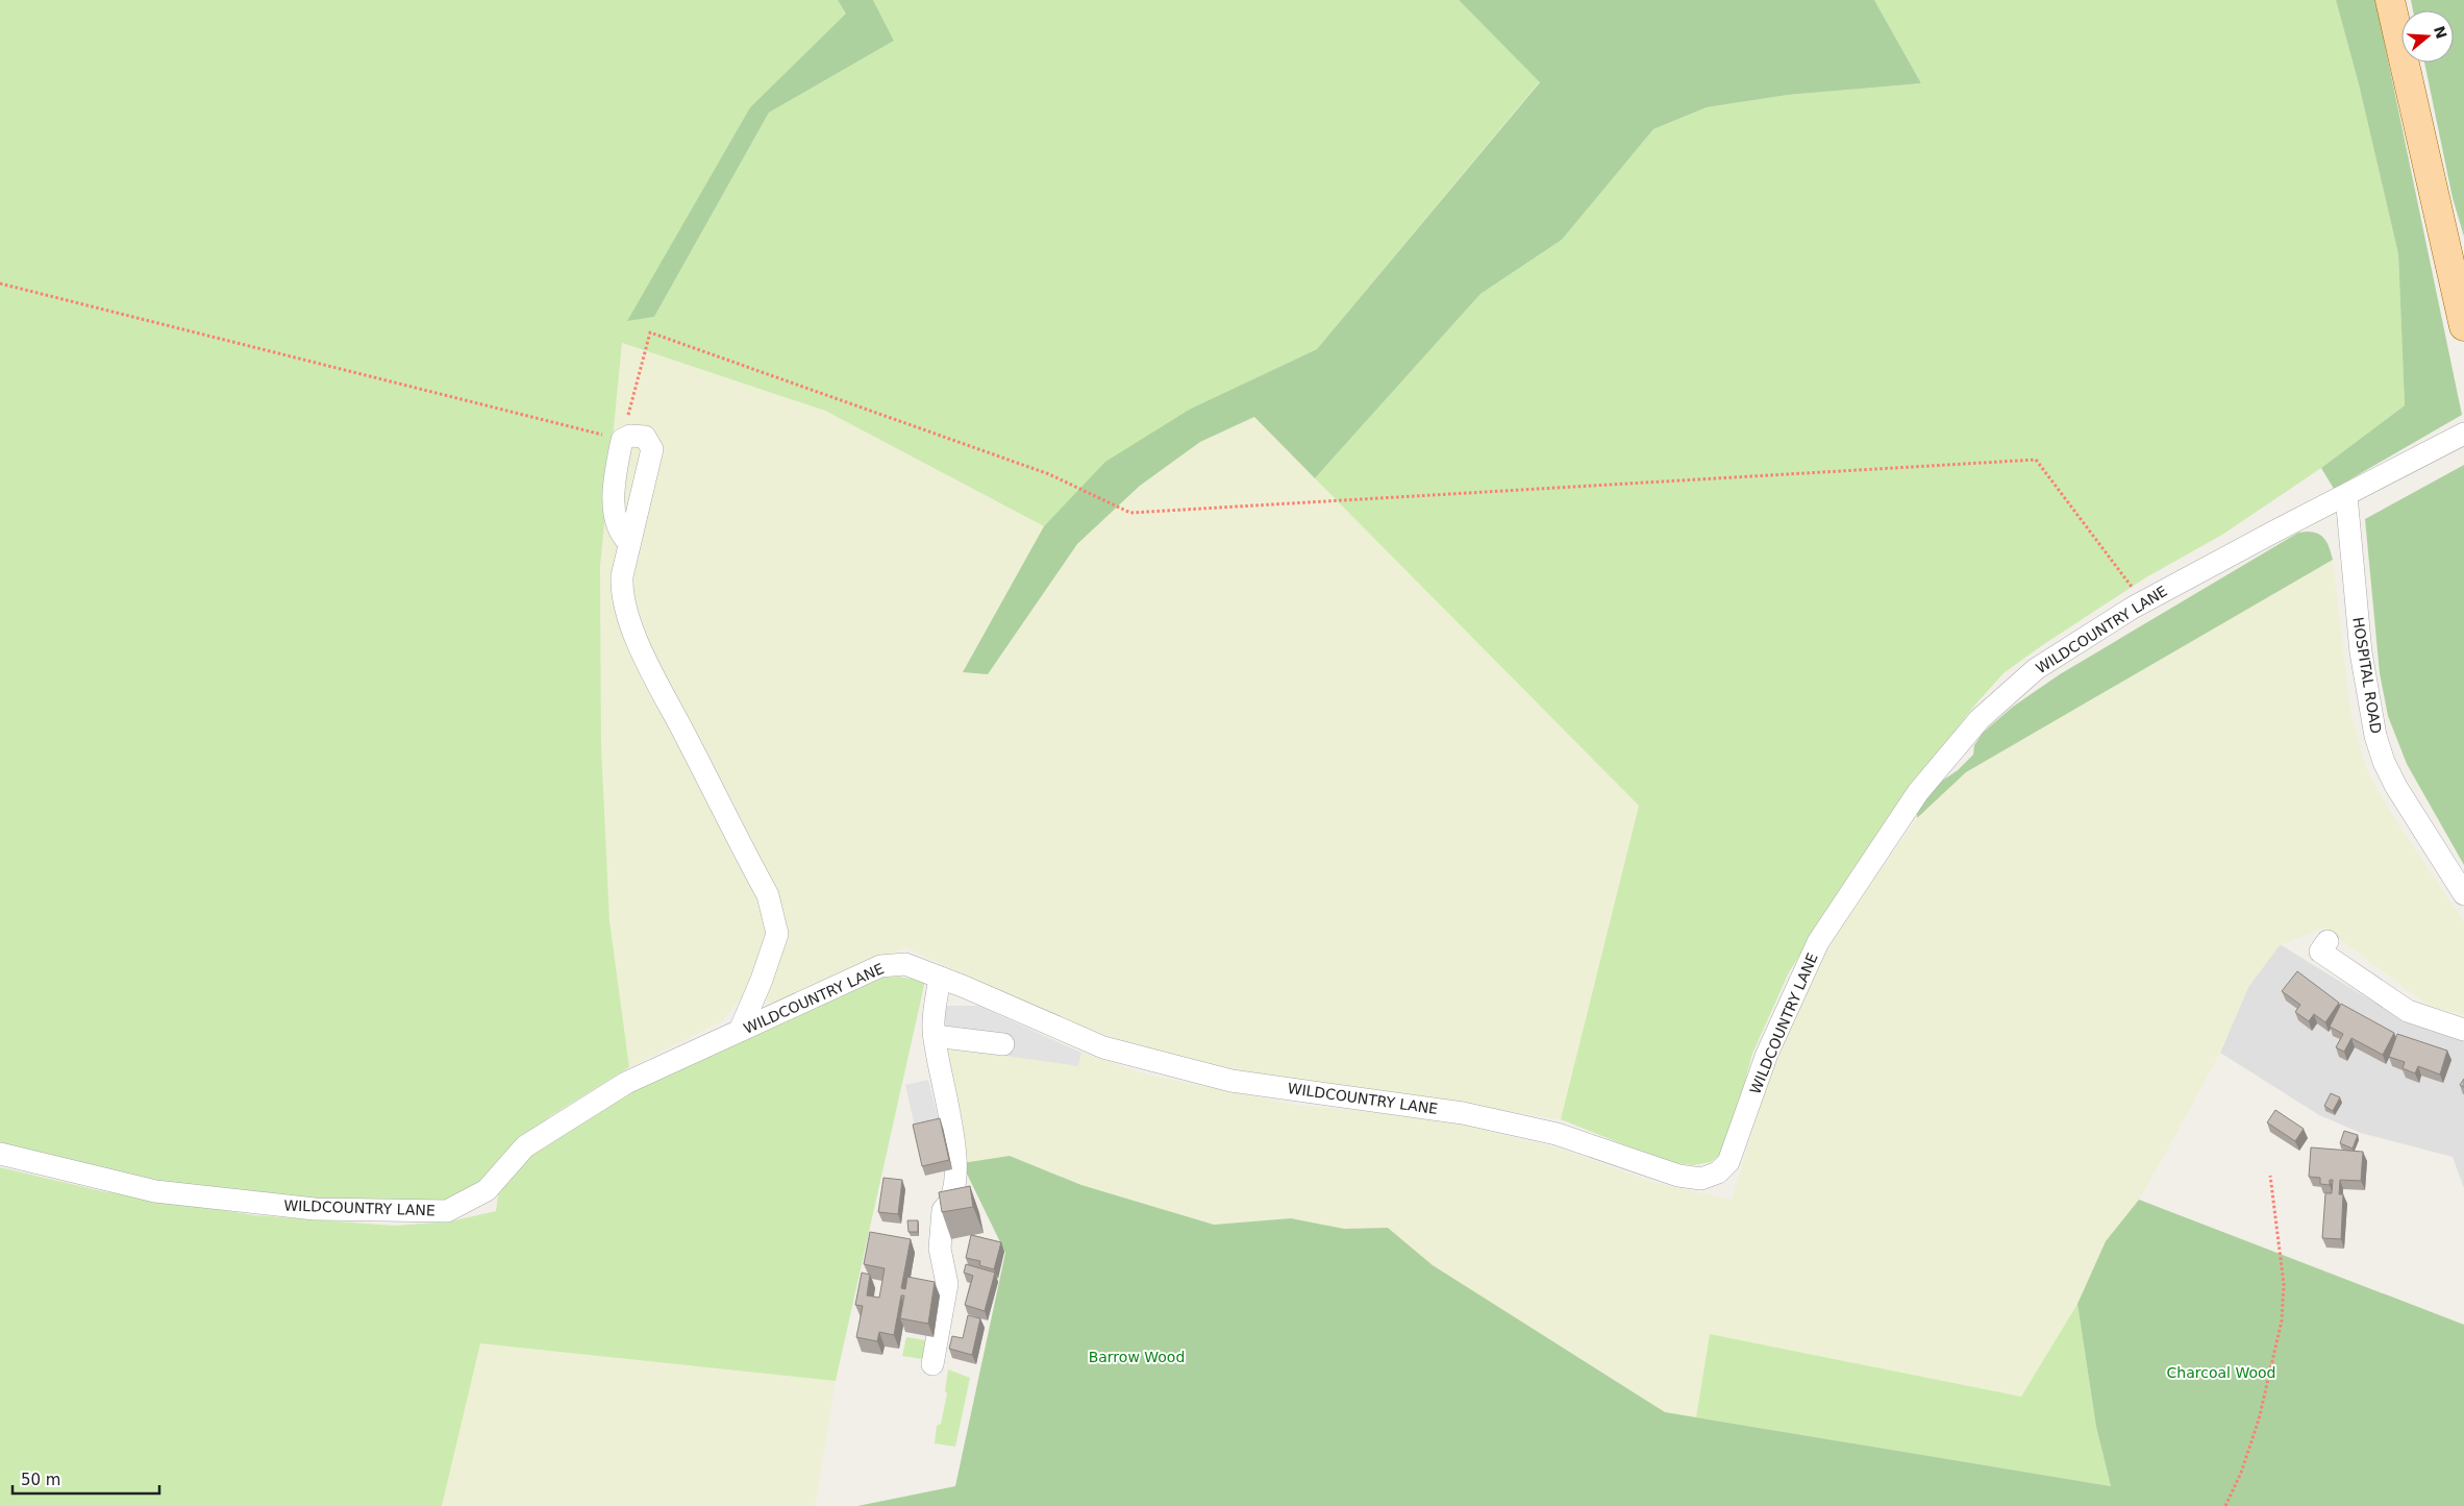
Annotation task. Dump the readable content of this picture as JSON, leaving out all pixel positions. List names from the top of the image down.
{
  "streets": {
    "street": ["WILDCOUNTRY LANE", "HOSPITAL ROAD"]
  },
  "crossings": [
    ["WILDCOUNTRY LANE", "HOSPITAL ROAD"]
  ],
  "parks": ["Barrow Wood", "Charcoal Wood"],
  "scale_bar": "50 m",
  "north": "right"
}
